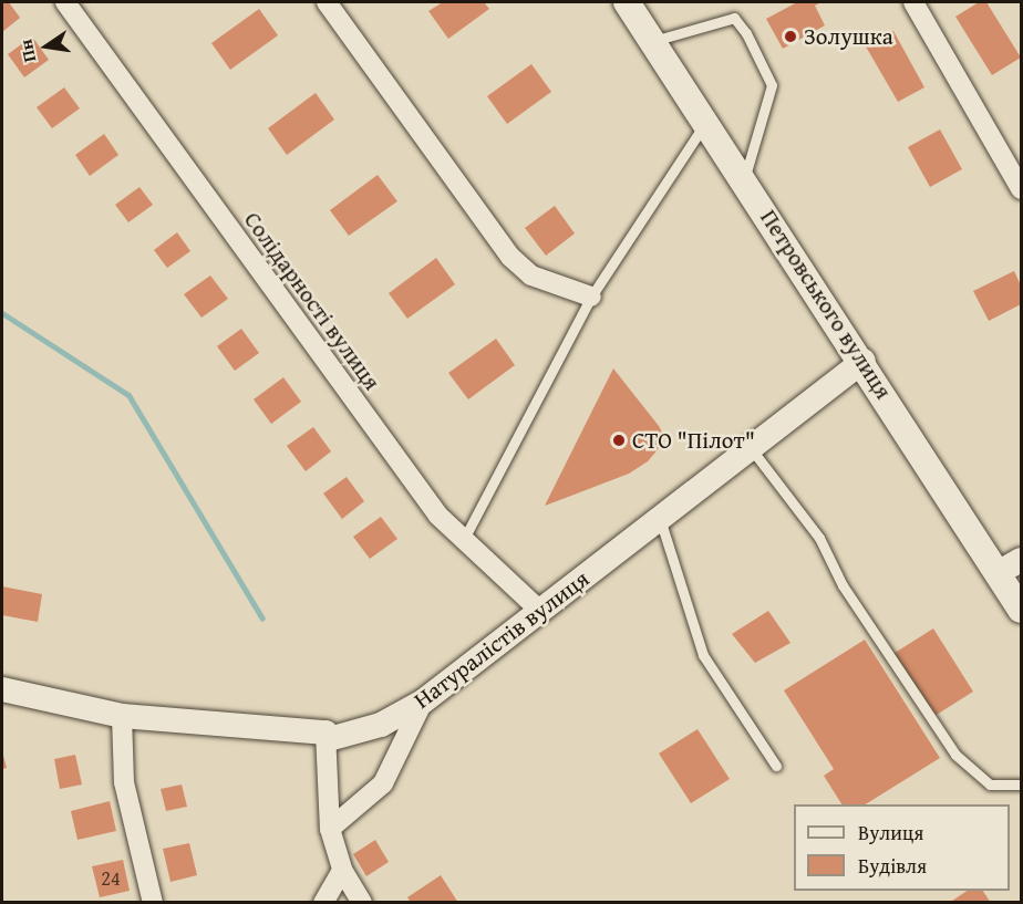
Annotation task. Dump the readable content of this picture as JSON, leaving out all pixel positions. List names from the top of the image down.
{
  "streets": {
    "main road": ["Петровського вулиця"],
    "street": ["Солідарності вулиця", "Натуралістів вулиця"]
  },
  "crossings": [
    ["Солідарності вулиця", "Натуралістів вулиця"],
    ["Петровського вулиця", "Натуралістів вулиця"]
  ],
  "places": ["Золушка", "СТО \"Пілот\""],
  "house_numbers": ["24"],
  "legend": ["Вулиця", "Будівля"],
  "north": "left"
}
